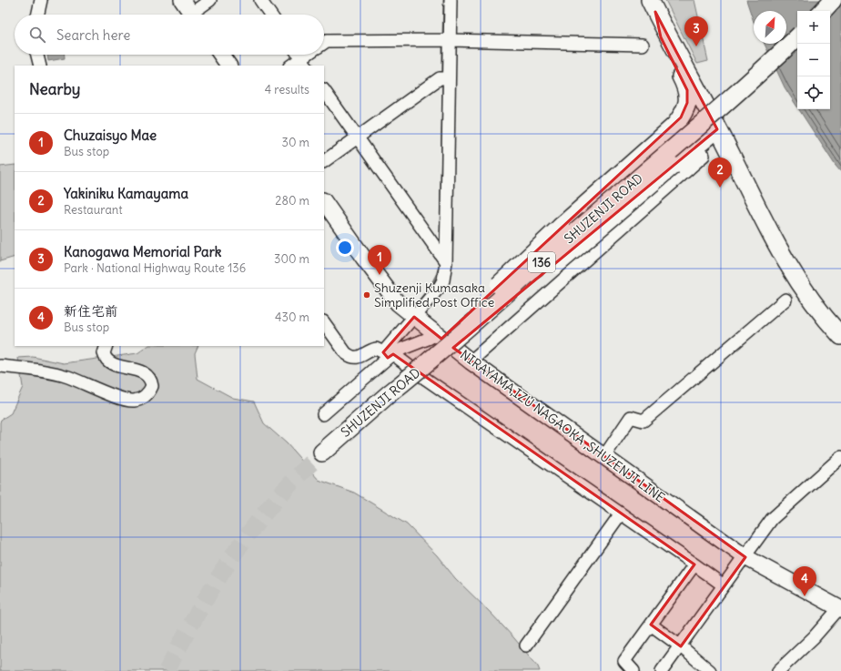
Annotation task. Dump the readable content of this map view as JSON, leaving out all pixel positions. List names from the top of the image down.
{
  "streets": {
    "highway": ["SHUZENJI ROAD", "136"],
    "main road": ["NIRAYAMA,IZU NAGAOKA ,SHUZENJI LINE"]
  },
  "places": ["Shuzenji Kumasaka Simplified Post Office"],
  "north": "top right",
  "page": {
    "map_buttons": ["+", "−"],
    "search": "Search here",
    "pins": [
      "3",
      "2",
      "1",
      "4"
    ],
    "heading": ["Nearby", "4 results"],
    "list": [
      {
        "mark": "1",
        "name": "Chuzaisyo Mae",
        "note": "Bus stop",
        "value": "30 m"
      },
      {
        "mark": "2",
        "name": "Yakiniku Kamayama",
        "note": "Restaurant",
        "value": "280 m"
      },
      {
        "mark": "3",
        "name": "Kanogawa Memorial Park",
        "note": "Park · National Highway Route 136",
        "value": "300 m"
      },
      {
        "mark": "4",
        "name": "新住宅前",
        "note": "Bus stop",
        "value": "430 m"
      }
    ]
  }
}
